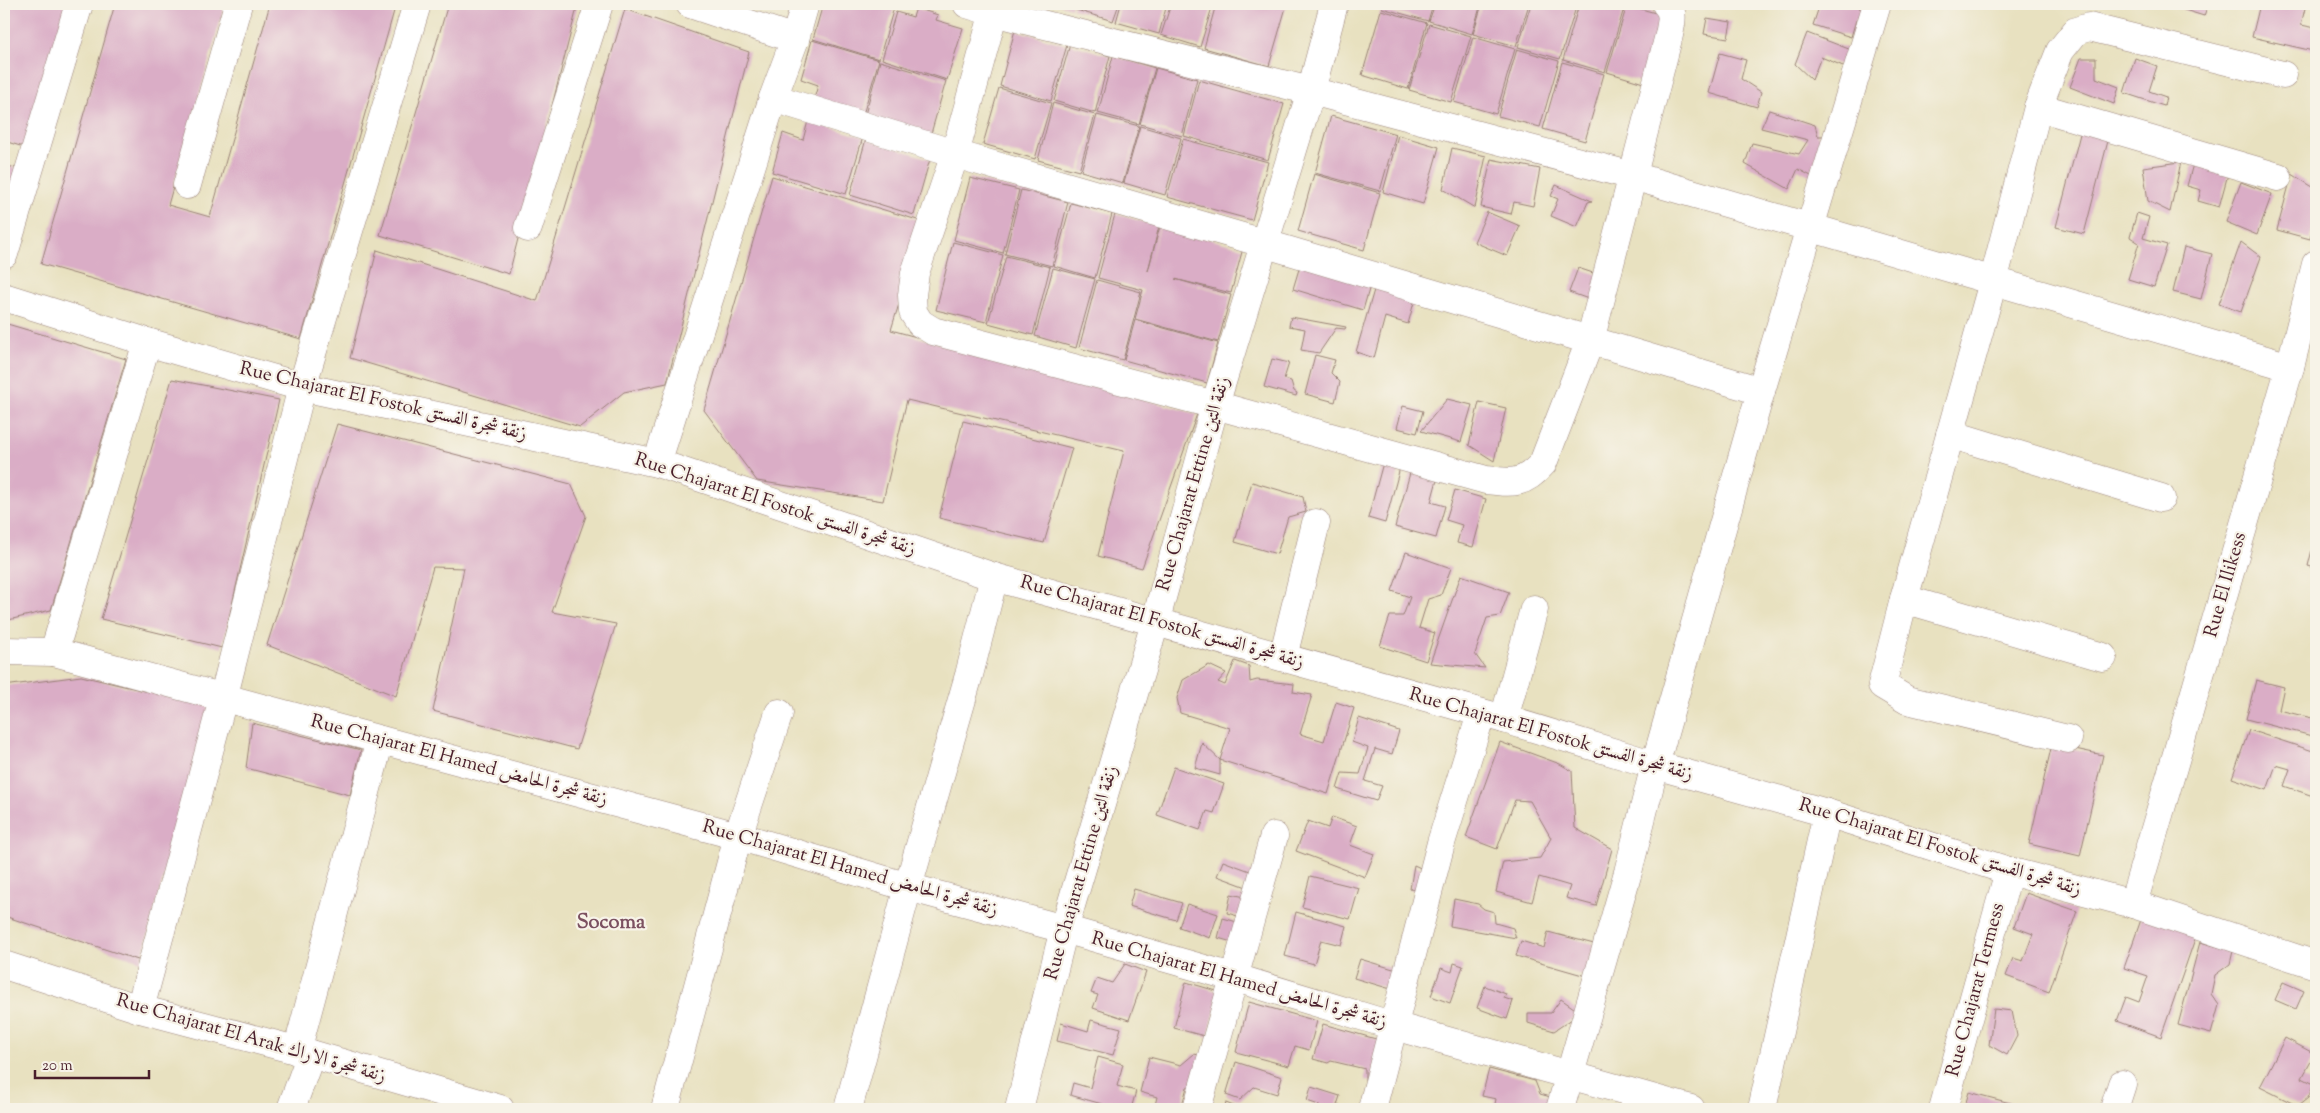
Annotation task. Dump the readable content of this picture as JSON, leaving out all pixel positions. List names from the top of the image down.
{
  "streets": {
    "street": [
      "Rue Chajarat El Fostok زنقة شجرة الفستق",
      "Rue Chajarat Ettine زنقة التين",
      "Rue El Ilikess",
      "Rue Chajarat El Hamed زنقة شجرة الحامض",
      "Rue Chajarat Termess",
      "Rue Chajarat El Arak زنقة شجرة الاراك"
    ]
  },
  "crossings": [
    ["Rue Chajarat El Fostok زنقة شجرة الفستق", "Rue Chajarat Ettine زنقة التين"],
    ["Rue Chajarat El Fostok زنقة شجرة الفستق", "Rue El Ilikess"],
    ["Rue Chajarat El Fostok زنقة شجرة الفستق", "Rue Chajarat Termess"],
    ["Rue Chajarat Ettine زنقة التين", "Rue Chajarat El Hamed زنقة شجرة الحامض"]
  ],
  "districts": ["Socoma"],
  "scale_bar": "20 m"
}
